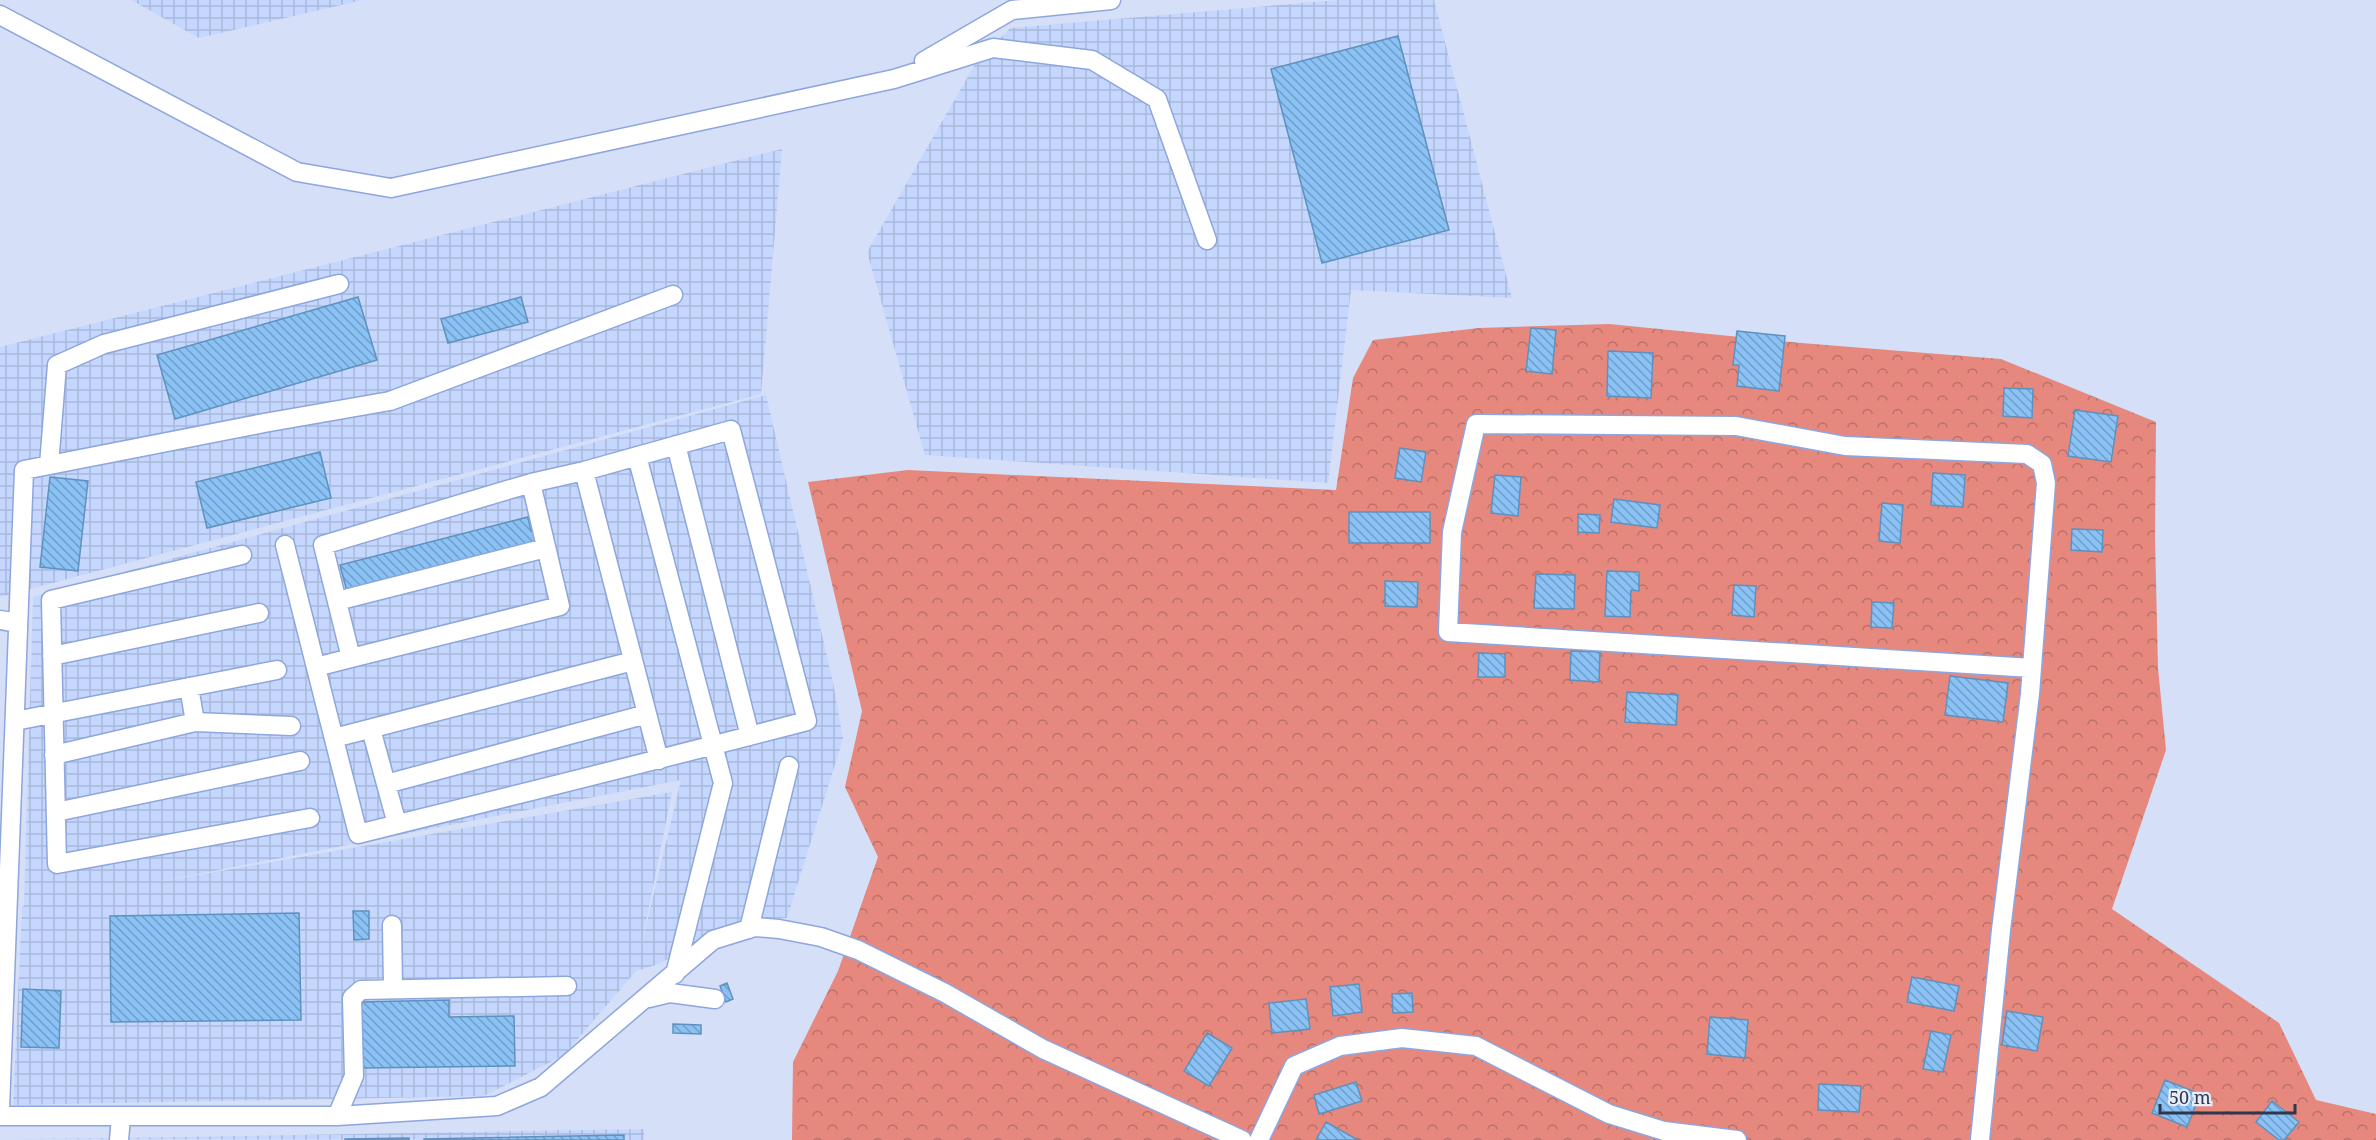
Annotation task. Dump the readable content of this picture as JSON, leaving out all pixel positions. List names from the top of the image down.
{
  "scale_bar": "50 m"
}
